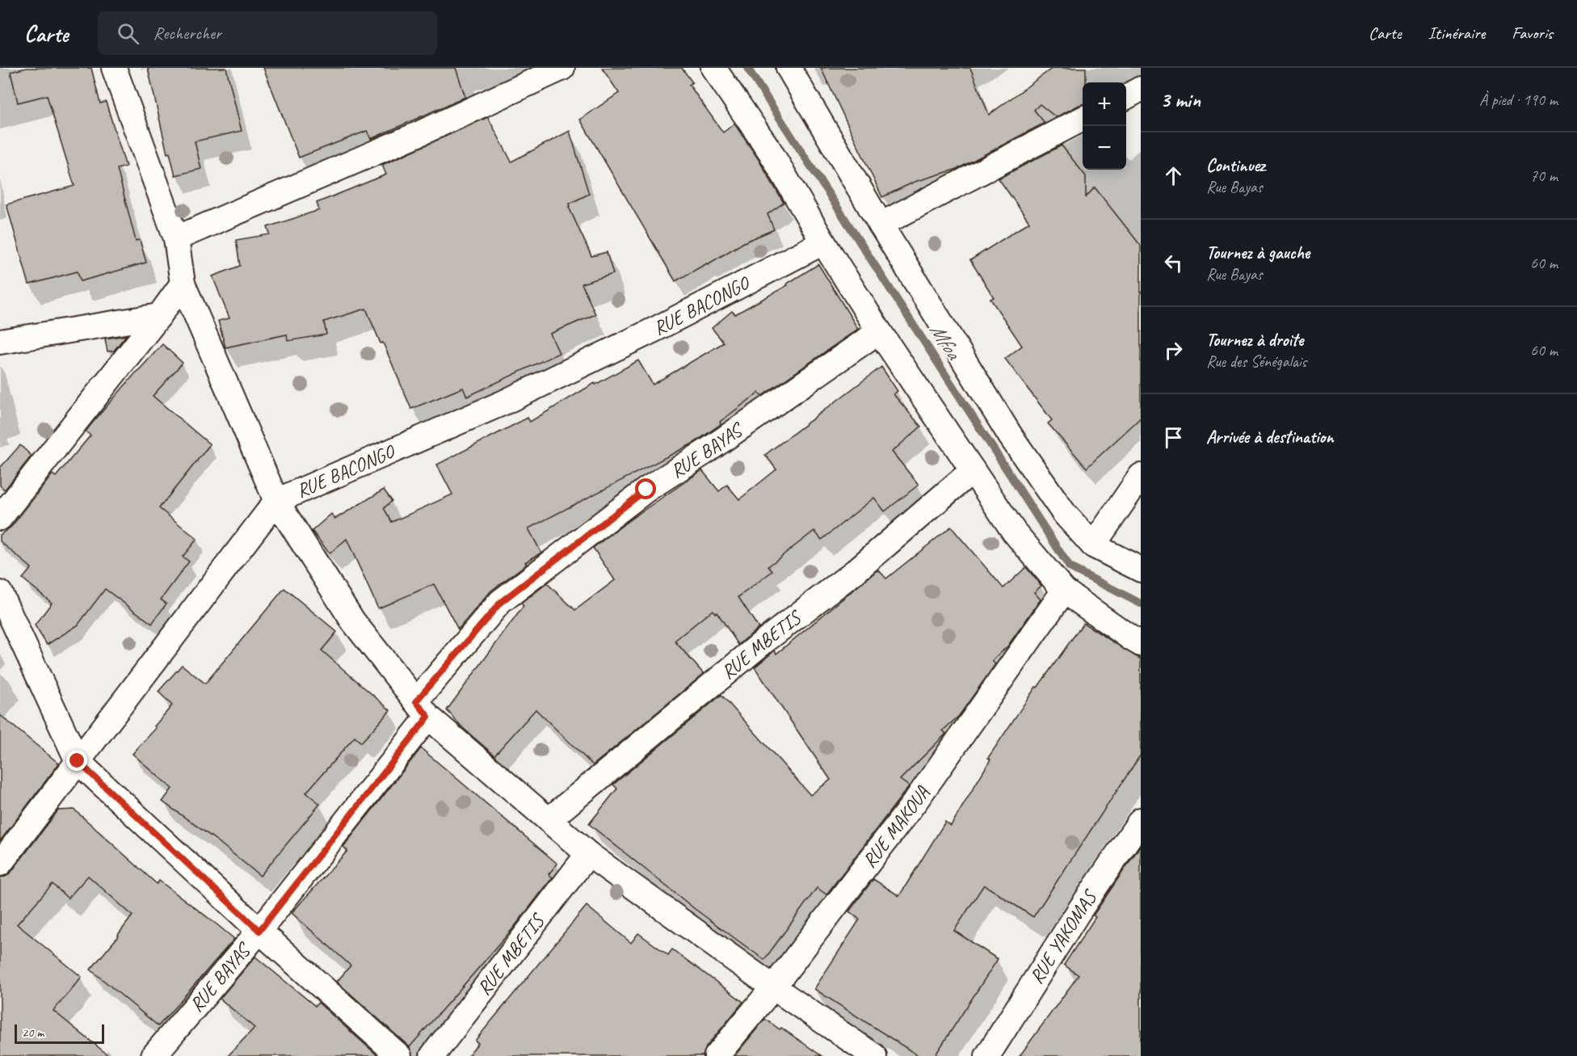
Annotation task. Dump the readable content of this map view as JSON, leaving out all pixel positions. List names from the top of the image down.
{
  "streets": {
    "street": [
      "RUE BACONGO",
      "RUE BAYAS",
      "RUE MBETIS",
      "RUE MAKOUA",
      "RUE YAKOMAS"
    ]
  },
  "water": ["Mfoa"],
  "scale_bar": "20 m",
  "page": {
    "header": "Carte",
    "search": "Rechercher",
    "nav": ["Carte", "Itinéraire", "Favoris"],
    "heading": ["3 min", "À pied · 190 m"],
    "map_buttons": ["+", "−"],
    "list": [
      ["Continuez", "Rue Bayas", "70 m"],
      ["Tournez à gauche", "Rue Bayas", "60 m"],
      ["Tournez à droite", "Rue des Sénégalais", "60 m"],
      "Arrivée à destination"
    ],
    "scale": "20 m"
  }
}
